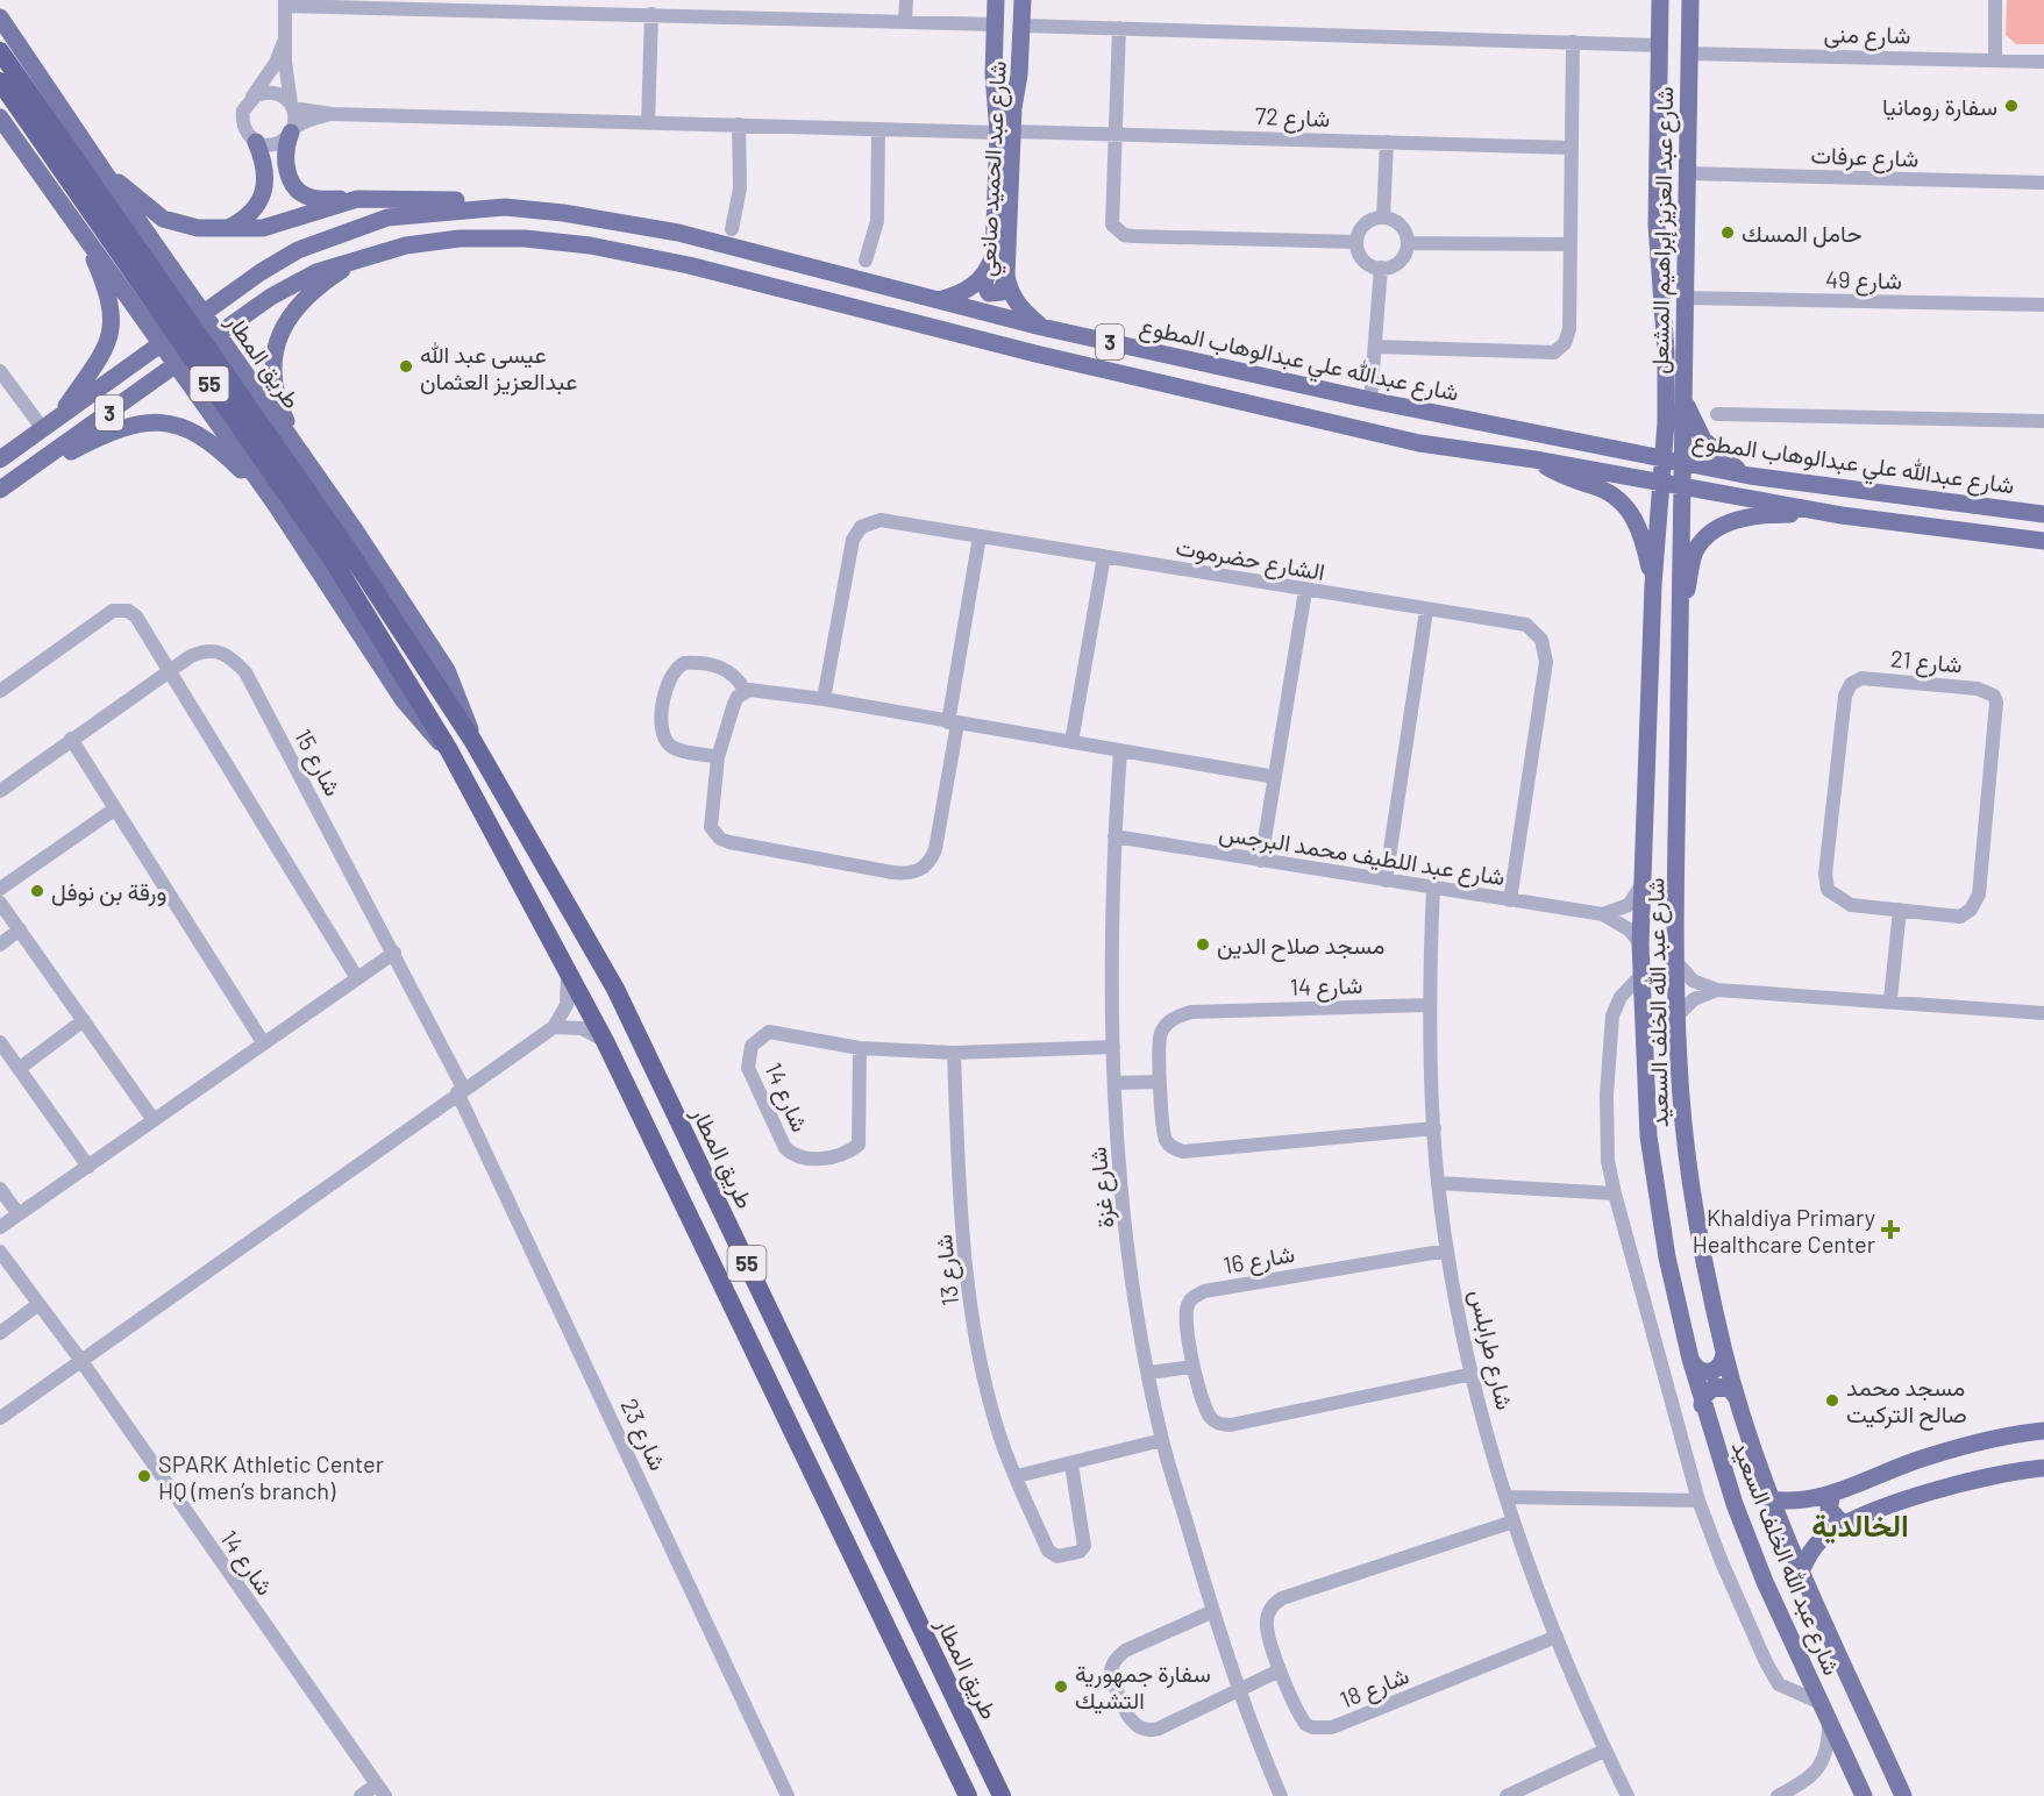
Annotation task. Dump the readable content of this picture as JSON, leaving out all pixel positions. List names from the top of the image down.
{
  "streets": {
    "highway": ["طريق المطار", "55"],
    "main road": [
      "شارع عبد الحميد صانعي",
      "شارع عبد العزيز إبراهيم المشعل",
      "3",
      "شارع عبدالله علي عبدالوهاب المطوع",
      "شارع عبد الله الخلف السعيد"
    ],
    "street": [
      "شارع منى",
      "شارع 72",
      "شارع عرفات",
      "شارع 49",
      "الشارع حضرموت",
      "شارع 21",
      "شارع 15",
      "شارع عبد اللطيف محمد البرجس",
      "شارع 14",
      "شارع غزة",
      "شارع 16",
      "شارع 13",
      "شارع طرابلس",
      "شارع 23",
      "شارع 18"
    ]
  },
  "crossings": [
    ["شارع منى", "شارع عبد العزيز إبراهيم المشعل"],
    ["شارع 72", "شارع عبد الحميد صانعي"],
    ["شارع عرفات", "شارع عبد العزيز إبراهيم المشعل"],
    ["شارع عبد الحميد صانعي", "شارع عبدالله علي عبدالوهاب المطوع"],
    ["شارع عبد العزيز إبراهيم المشعل", "شارع 49"],
    ["شارع عبد العزيز إبراهيم المشعل", "شارع عبدالله علي عبدالوهاب المطوع"],
    ["شارع عبد العزيز إبراهيم المشعل", "شارع عبد الله الخلف السعيد"],
    ["3", "شارع عبدالله علي عبدالوهاب المطوع"],
    ["3", "طريق المطار"],
    ["3", "شارع عبد الله الخلف السعيد"],
    ["شارع عبدالله علي عبدالوهاب المطوع", "طريق المطار"],
    ["شارع عبدالله علي عبدالوهاب المطوع", "شارع عبد الله الخلف السعيد"],
    ["الشارع حضرموت", "شارع عبد اللطيف محمد البرجس"],
    ["شارع 15", "شارع 23"],
    ["شارع عبد اللطيف محمد البرجس", "شارع عبد الله الخلف السعيد"],
    ["شارع عبد اللطيف محمد البرجس", "شارع غزة"],
    ["شارع عبد اللطيف محمد البرجس", "شارع طرابلس"],
    ["شارع 14", "شارع غزة"],
    ["شارع 14", "شارع 13"],
    ["شارع 14", "شارع طرابلس"],
    ["شارع 16", "شارع طرابلس"],
    ["شارع طرابلس", "شارع 18"]
  ],
  "districts": ["الخالدية"],
  "places": {
    "other": [
      "سفارة رومانيا",
      "حامل المسك",
      "عيسى عبد الله عبدالعزيز العثمان",
      "ورقة بن نوفل",
      "مسجد صلاح الدين",
      "مسجد محمد صالح التركيت",
      "SPARK Athletic Center HQ (men’s branch)",
      "سفارة جمهورية التشيك"
    ],
    "health": ["Khaldiya Primary Healthcare Center"]
  }
}
